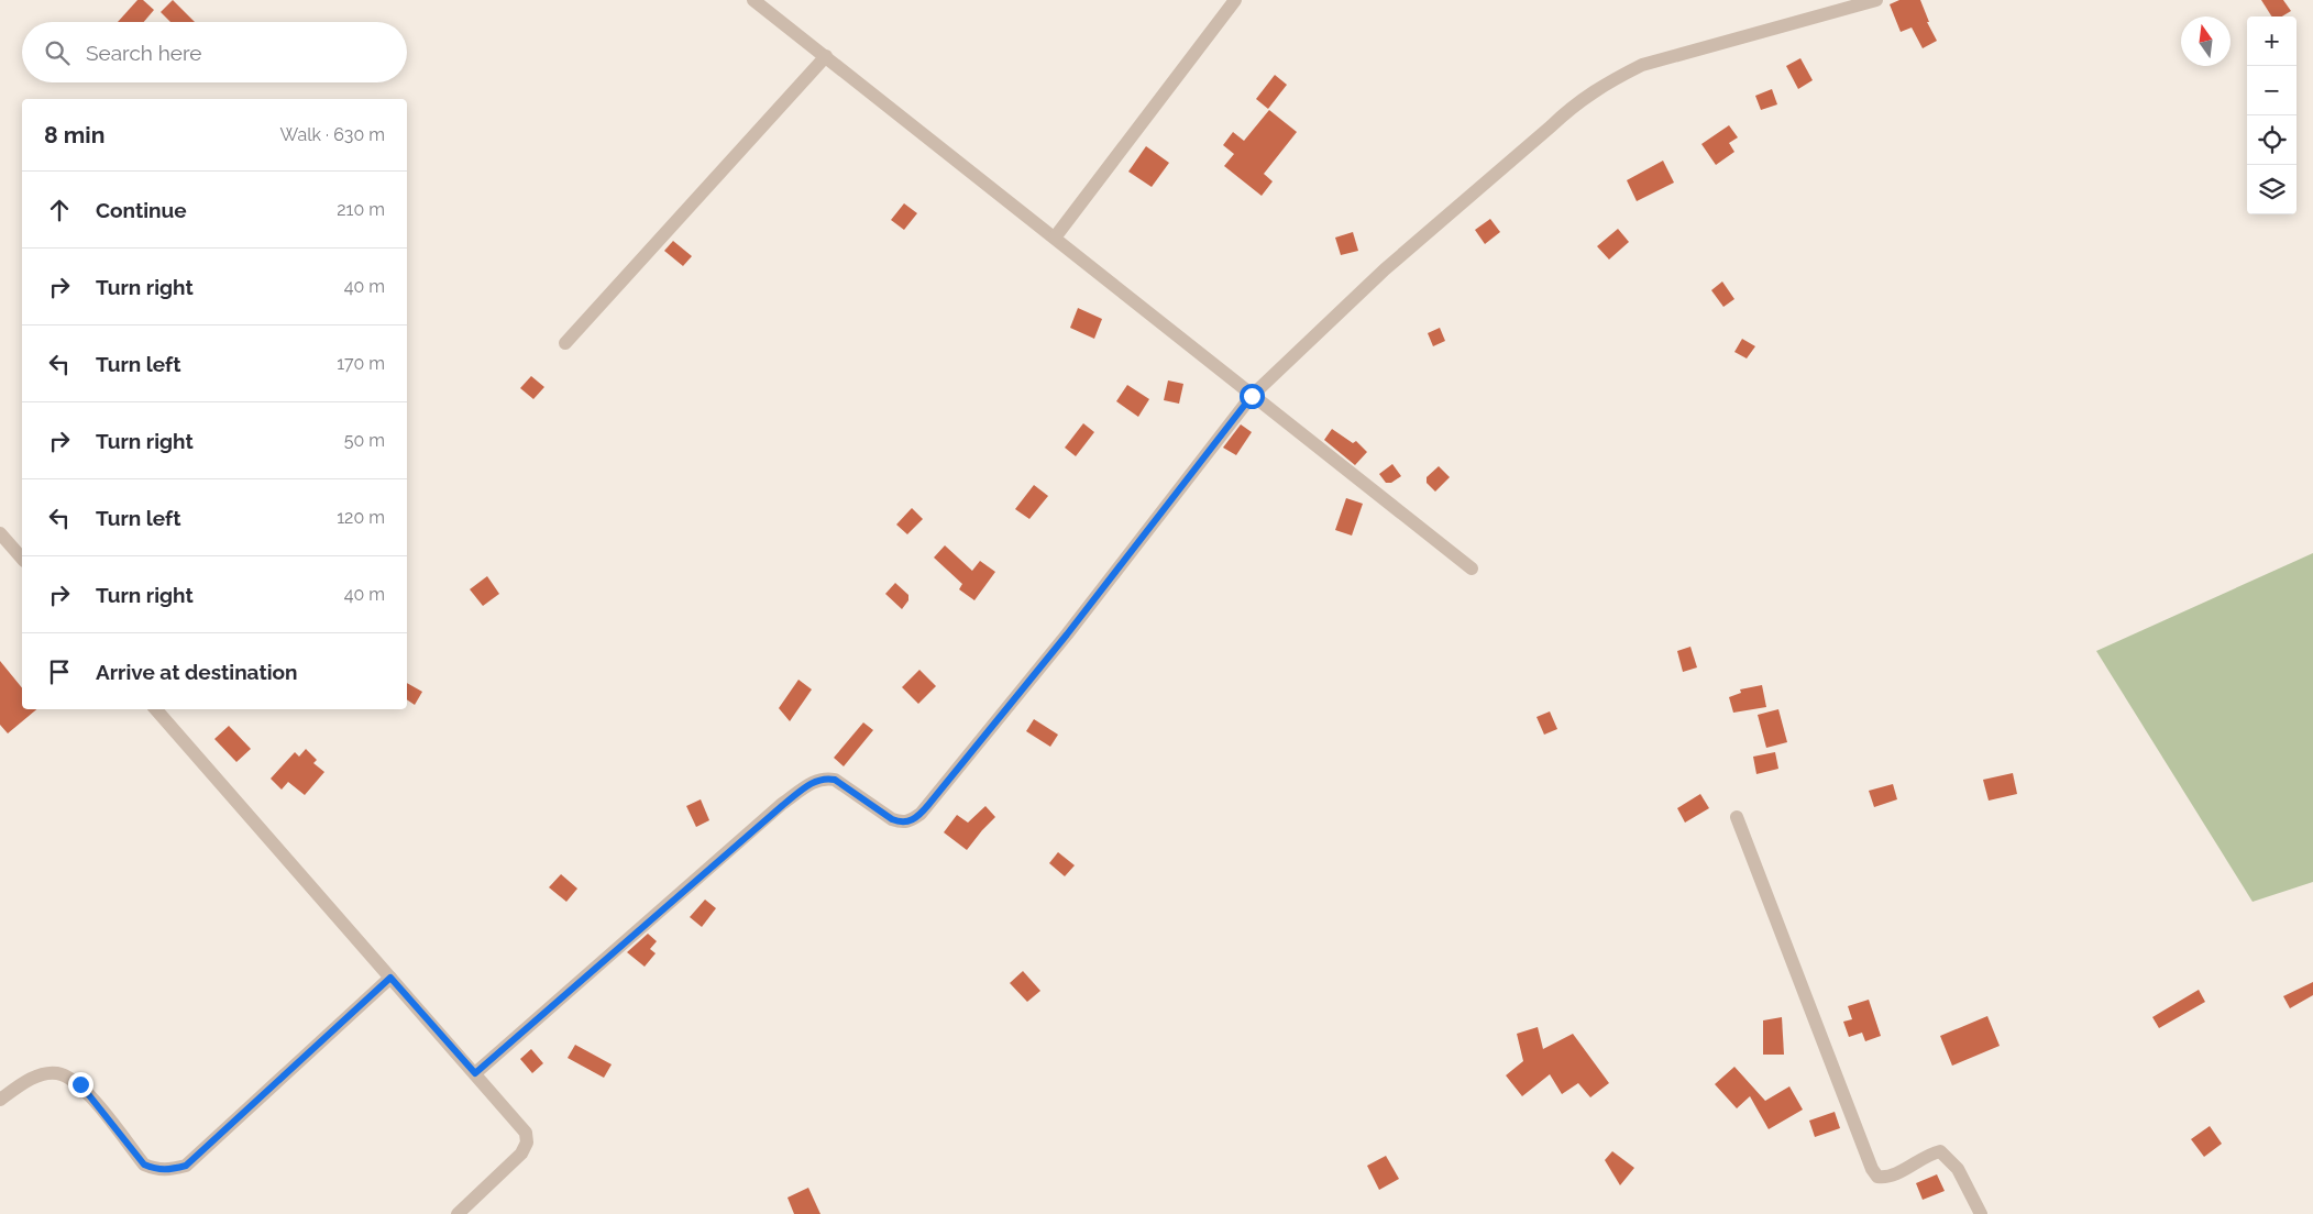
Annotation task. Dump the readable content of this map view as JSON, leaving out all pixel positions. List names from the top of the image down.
{
  "north": "top",
  "page": {
    "map_buttons": ["+", "−"],
    "search": "Search here",
    "heading": ["8 min", "Walk · 630 m"],
    "list": [
      ["Continue", "210 m"],
      ["Turn right", "40 m"],
      ["Turn left", "170 m"],
      ["Turn right", "50 m"],
      ["Turn left", "120 m"],
      ["Turn right", "40 m"],
      "Arrive at destination"
    ]
  }
}
